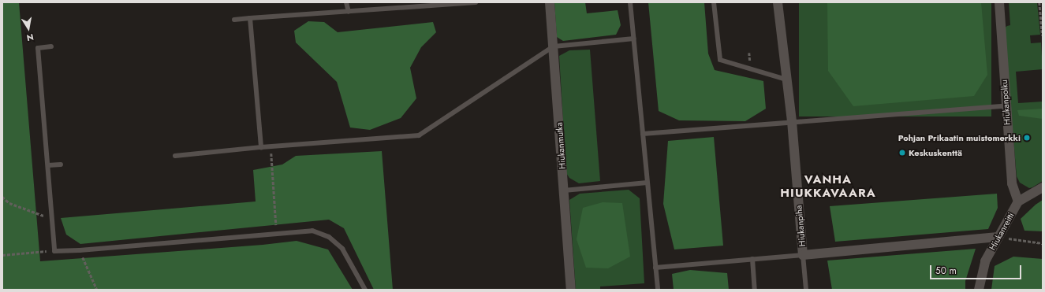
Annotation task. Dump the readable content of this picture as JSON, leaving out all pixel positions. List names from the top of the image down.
{
  "streets": {
    "street": [
      "Hiukanpolku",
      "Hiukanmutka",
      "Hiukanpiha",
      "Hiukanreitti"
    ]
  },
  "crossings": [
    ["Hiukanpolku", "Hiukanreitti"],
    ["Hiukanpiha", "Hiukanreitti"]
  ],
  "districts": ["VANHA HIUKKAVAARA"],
  "places": ["Pohjan Prikaatin muistomerkki", "Keskuskenttä"],
  "scale_bar": "50 m",
  "north": "bottom"
}
